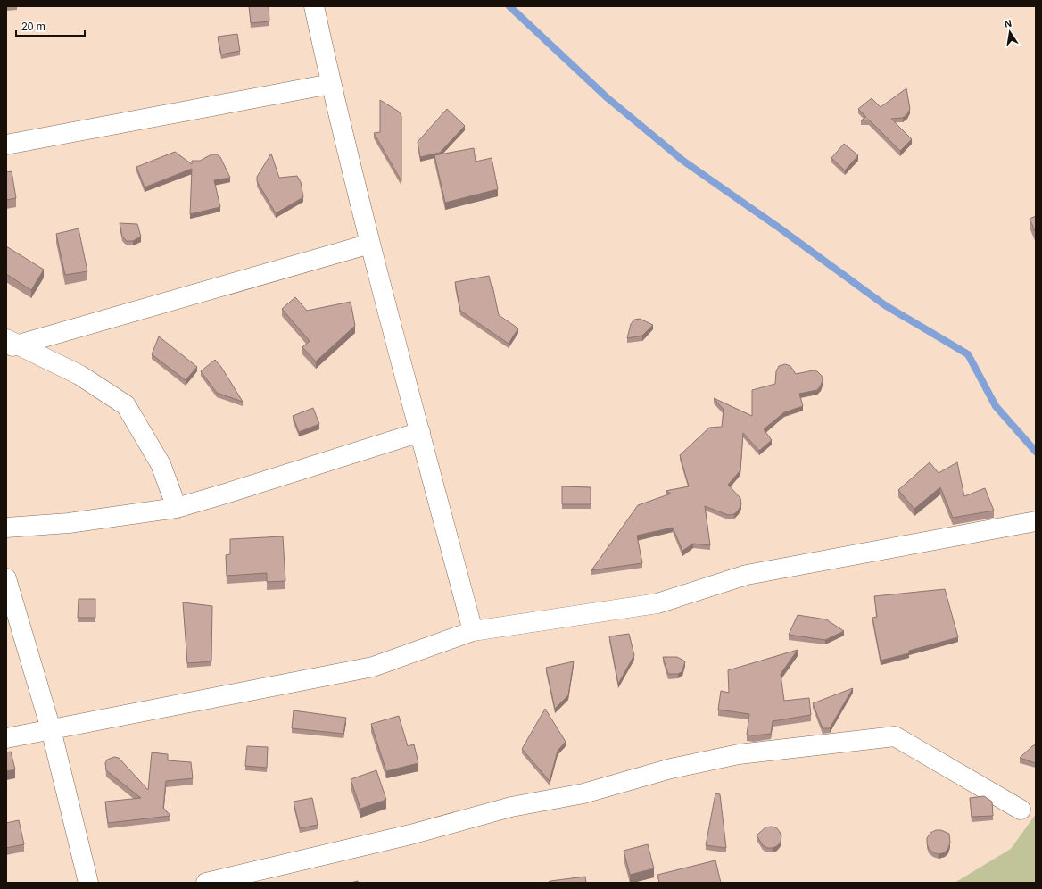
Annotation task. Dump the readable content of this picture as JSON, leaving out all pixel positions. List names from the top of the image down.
{
  "scale_bar": "20 m",
  "north": "top"
}
